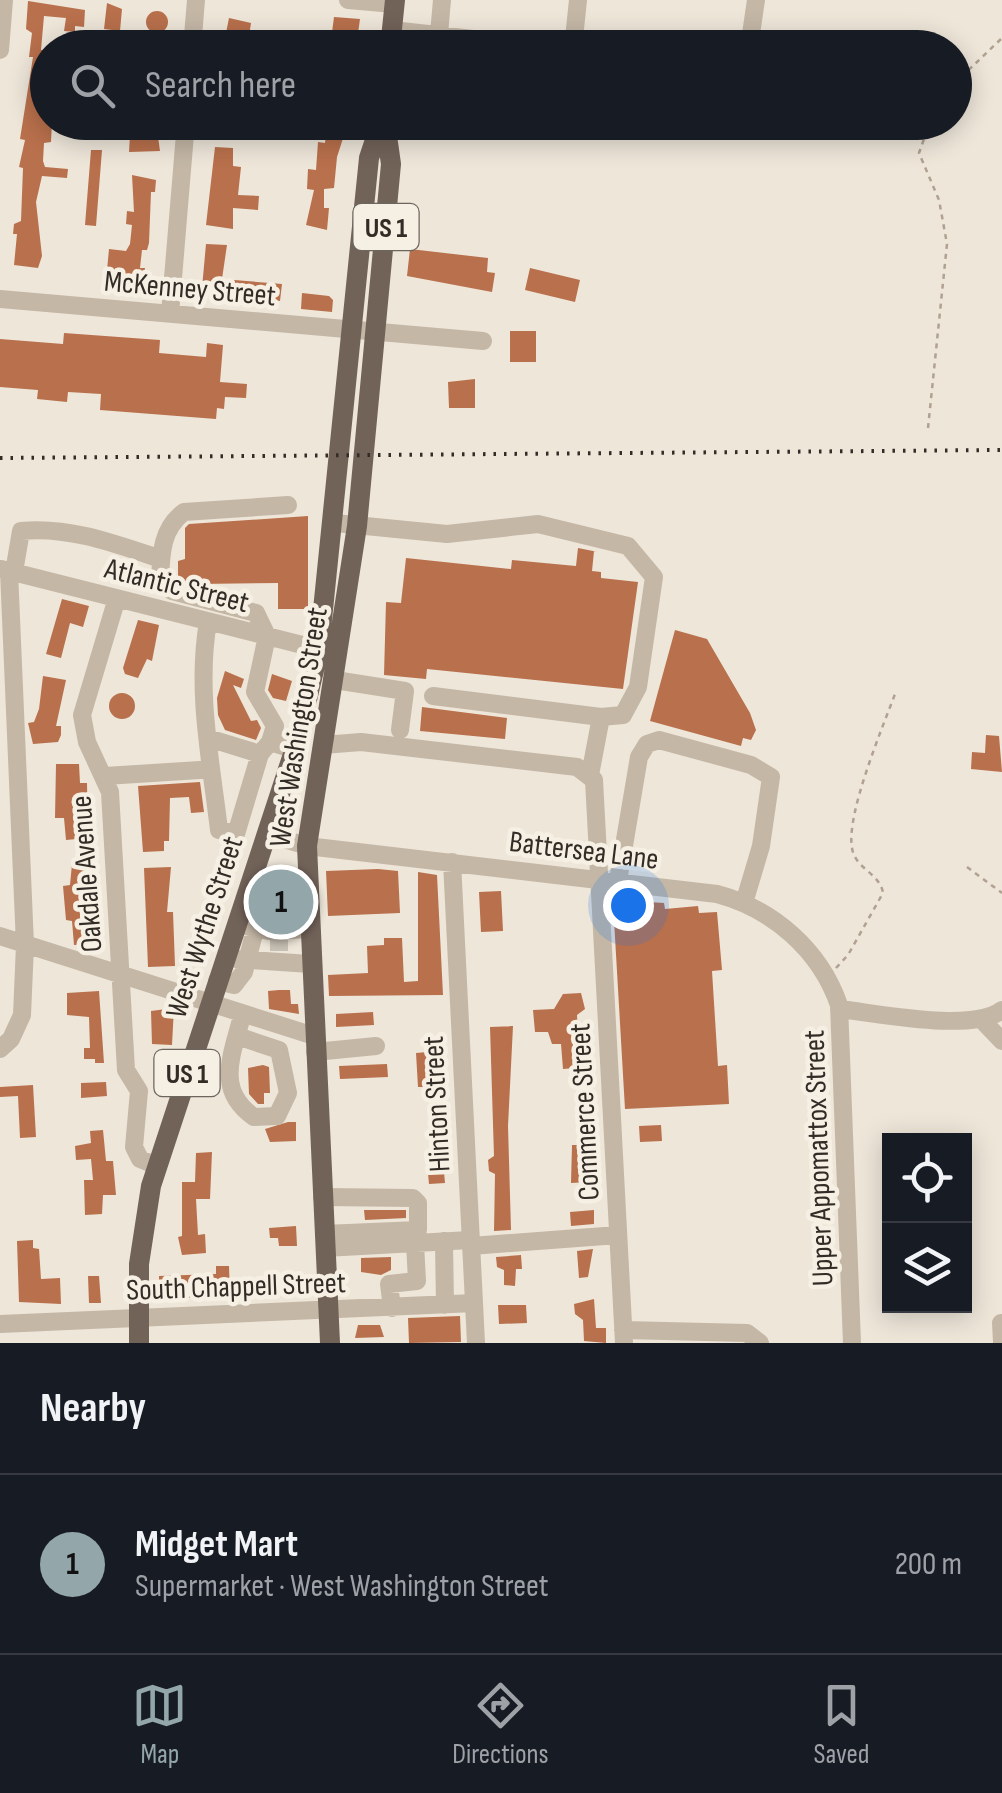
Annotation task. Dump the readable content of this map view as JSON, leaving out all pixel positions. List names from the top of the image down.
{
  "streets": {
    "main road": ["US 1", "West Washington Street", "West Wythe Street"],
    "street": [
      "McKenney Street",
      "Atlantic Street",
      "Battersea Lane",
      "Oakdale Avenue",
      "Hinton Street",
      "Commerce Street",
      "Upper Appomattox Street",
      "South Chappell Street"
    ]
  },
  "crossings": [
    ["McKenney Street", "West Washington Street"],
    ["Atlantic Street", "West Washington Street"],
    ["Atlantic Street", "Oakdale Avenue"],
    ["Atlantic Street", "West Wythe Street"],
    ["West Washington Street", "Battersea Lane"],
    ["West Washington Street", "West Wythe Street"],
    ["West Washington Street", "South Chappell Street"],
    ["Battersea Lane", "West Wythe Street"],
    ["Battersea Lane", "Hinton Street"],
    ["Battersea Lane", "Commerce Street"],
    ["Battersea Lane", "Upper Appomattox Street"],
    ["Oakdale Avenue", "West Wythe Street"],
    ["West Wythe Street", "South Chappell Street"],
    ["Hinton Street", "South Chappell Street"]
  ],
  "page": {
    "search": "Search here",
    "pins": "1",
    "heading": "Nearby",
    "list": [
      {
        "mark": "1",
        "name": "Midget Mart",
        "note": "Supermarket · West Washington Street",
        "value": "200 m"
      }
    ],
    "nav": ["Map", "Directions", "Saved"]
  }
}
